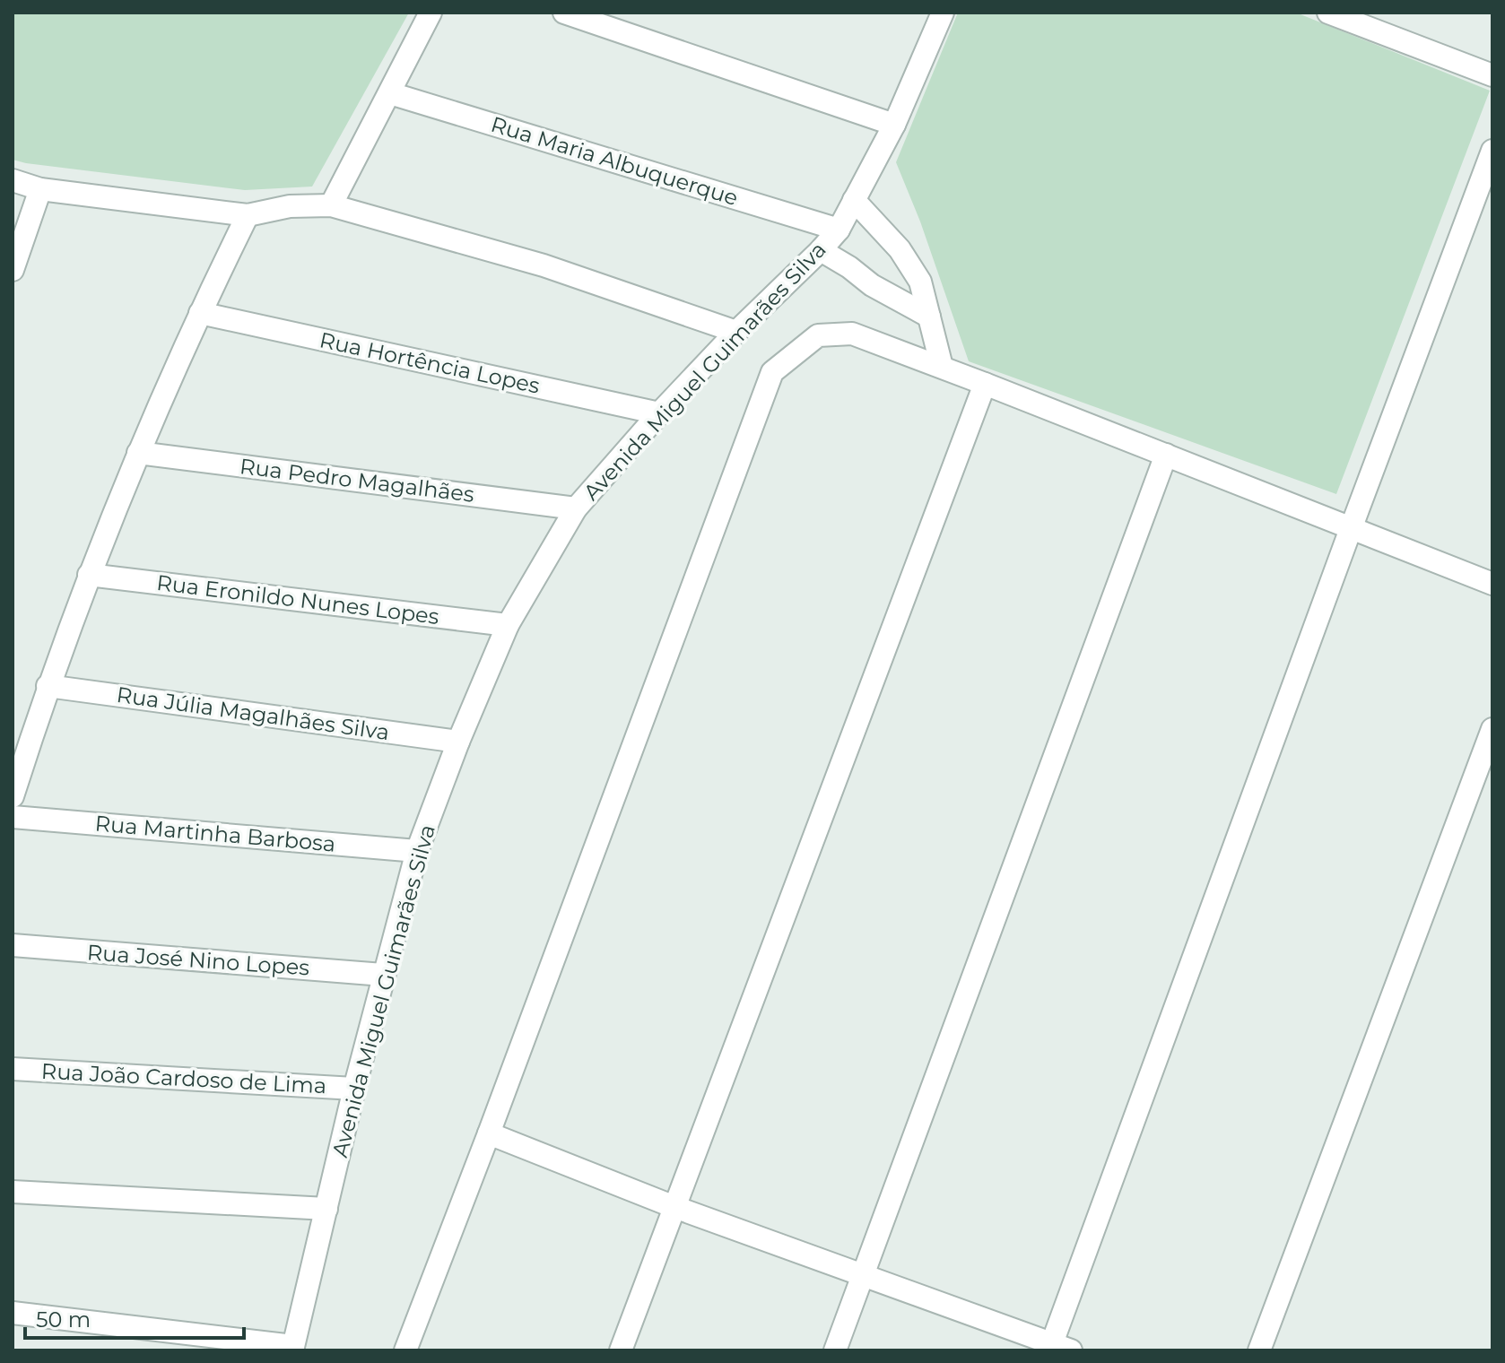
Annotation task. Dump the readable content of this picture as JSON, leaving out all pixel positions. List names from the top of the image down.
{
  "streets": {
    "street": [
      "Rua Maria Albuquerque",
      "Rua Hortência Lopes",
      "Avenida Miguel Guimarães Silva",
      "Rua Pedro Magalhães",
      "Rua Eronildo Nunes Lopes",
      "Rua Júlia Magalhães Silva",
      "Rua Martinha Barbosa",
      "Rua José Nino Lopes",
      "Rua João Cardoso de Lima"
    ]
  },
  "crossings": [
    ["Rua Maria Albuquerque", "Avenida Miguel Guimarães Silva"],
    ["Rua Hortência Lopes", "Avenida Miguel Guimarães Silva"],
    ["Avenida Miguel Guimarães Silva", "Rua Pedro Magalhães"],
    ["Avenida Miguel Guimarães Silva", "Rua Eronildo Nunes Lopes"],
    ["Avenida Miguel Guimarães Silva", "Rua Júlia Magalhães Silva"],
    ["Avenida Miguel Guimarães Silva", "Rua Martinha Barbosa"],
    ["Avenida Miguel Guimarães Silva", "Rua José Nino Lopes"],
    ["Avenida Miguel Guimarães Silva", "Rua João Cardoso de Lima"]
  ],
  "scale_bar": "50 m"
}
